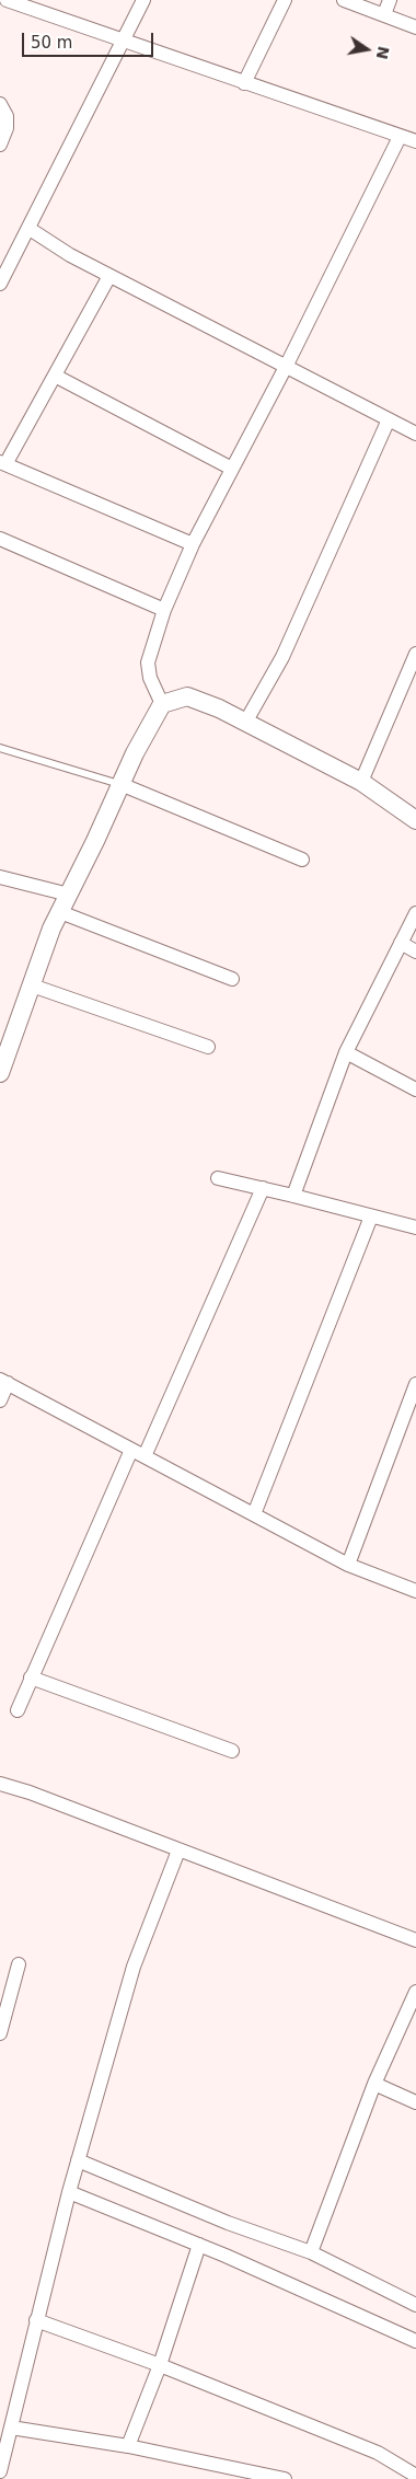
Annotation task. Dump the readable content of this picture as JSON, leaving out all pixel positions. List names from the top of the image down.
{
  "scale_bar": "50 m",
  "north": "right"
}
